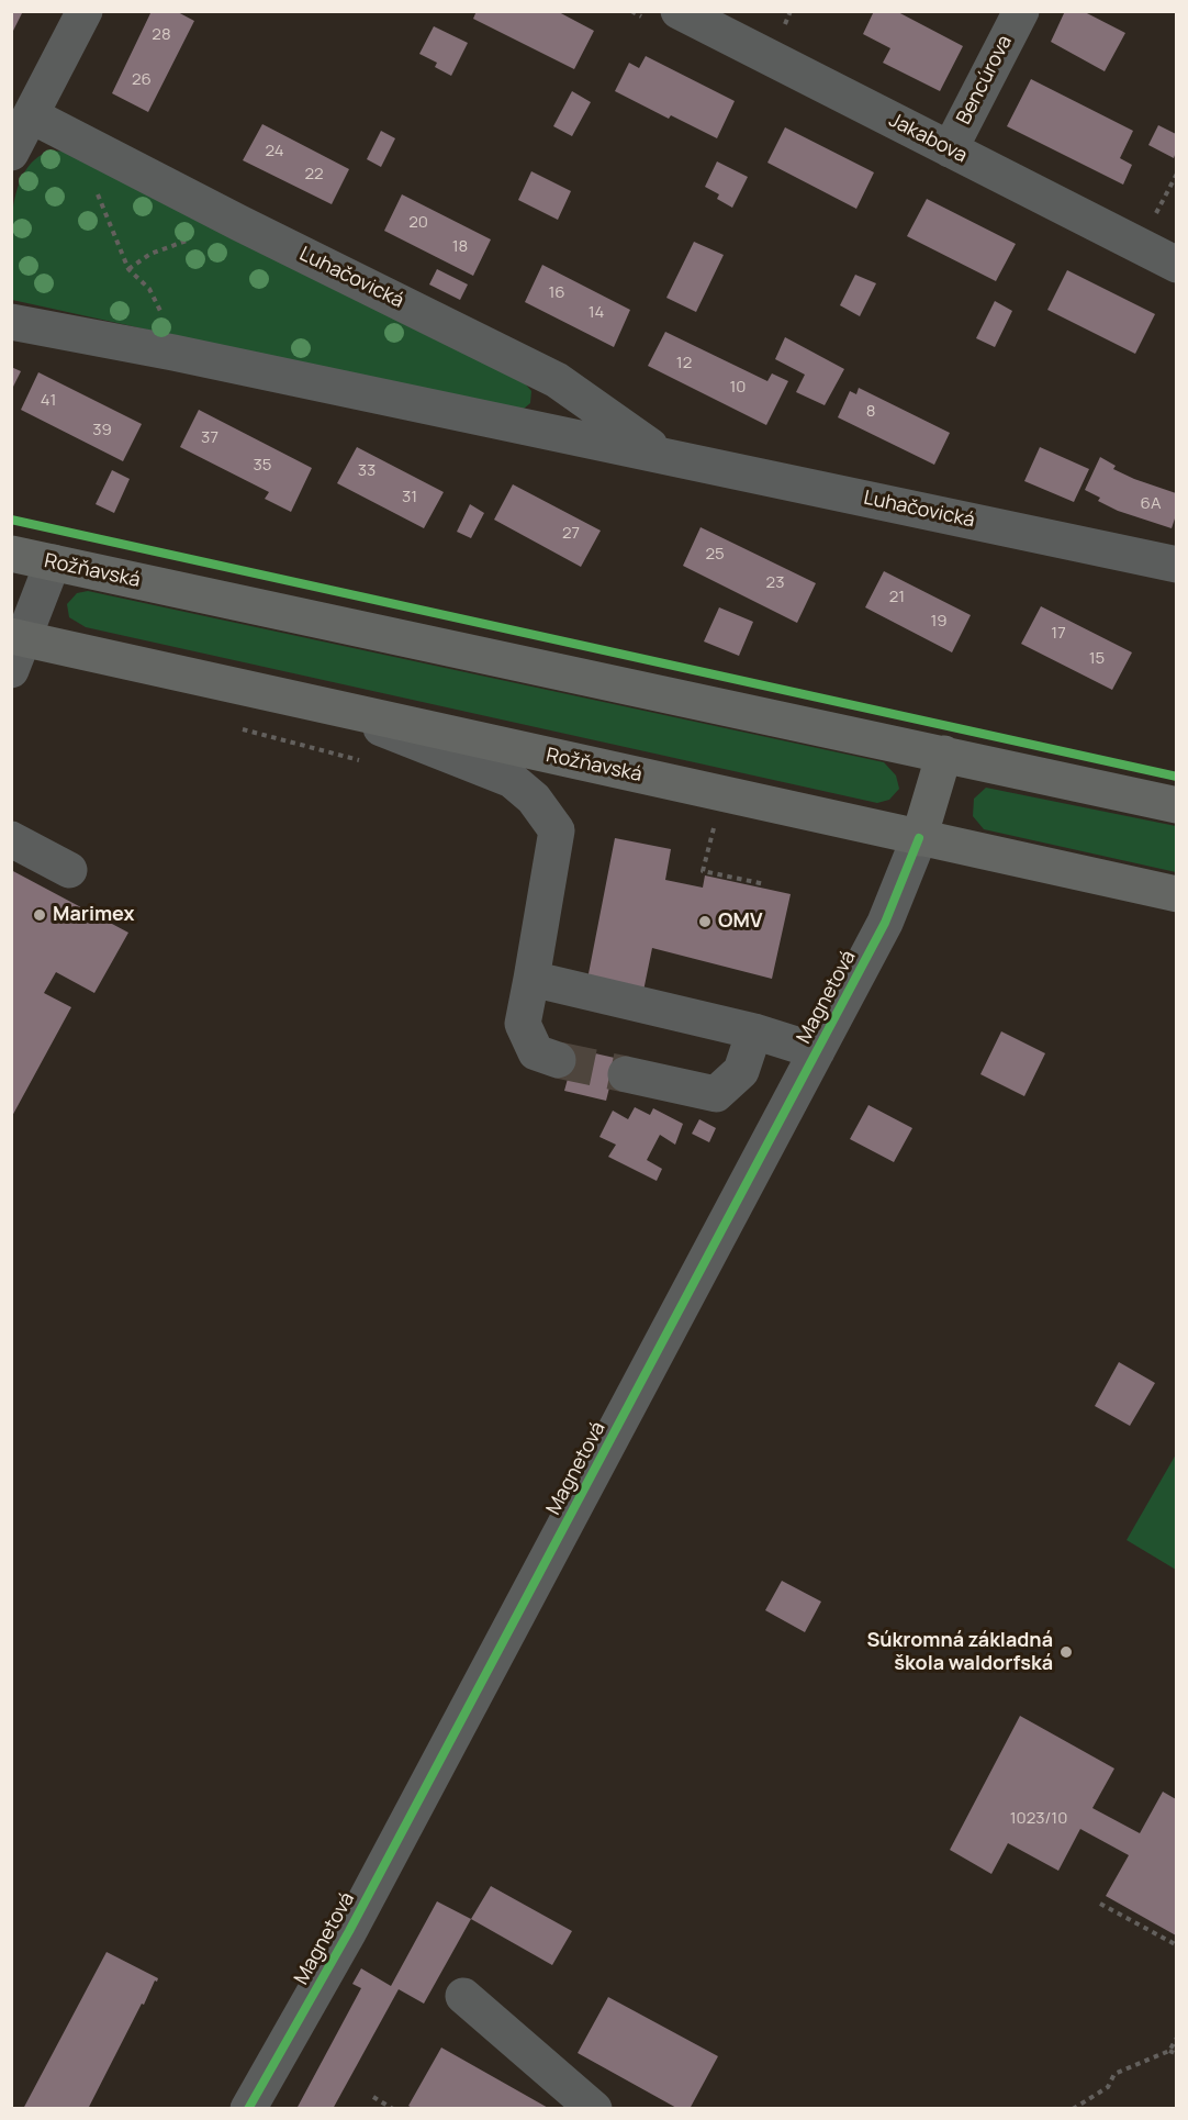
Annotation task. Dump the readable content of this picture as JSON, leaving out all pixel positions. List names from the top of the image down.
{
  "streets": {
    "main road": ["Rožňavská"],
    "street": [
      "Bencúrova",
      "Jakabova",
      "Luhačovická",
      "Magnetová"
    ]
  },
  "crossings": [
    ["Bencúrova", "Jakabova"],
    ["Rožňavská", "Magnetová"]
  ],
  "places": ["Marimex", "OMV", "Súkromná základná škola waldorfská"],
  "house_numbers": [
    "28",
    "26",
    "24",
    "22",
    "20",
    "18",
    "16",
    "14",
    "12",
    "10",
    "41",
    "8",
    "39",
    "37",
    "35",
    "33",
    "31",
    "6A",
    "27",
    "25",
    "23",
    "21",
    "19",
    "17",
    "15",
    "1023/10"
  ]
}
